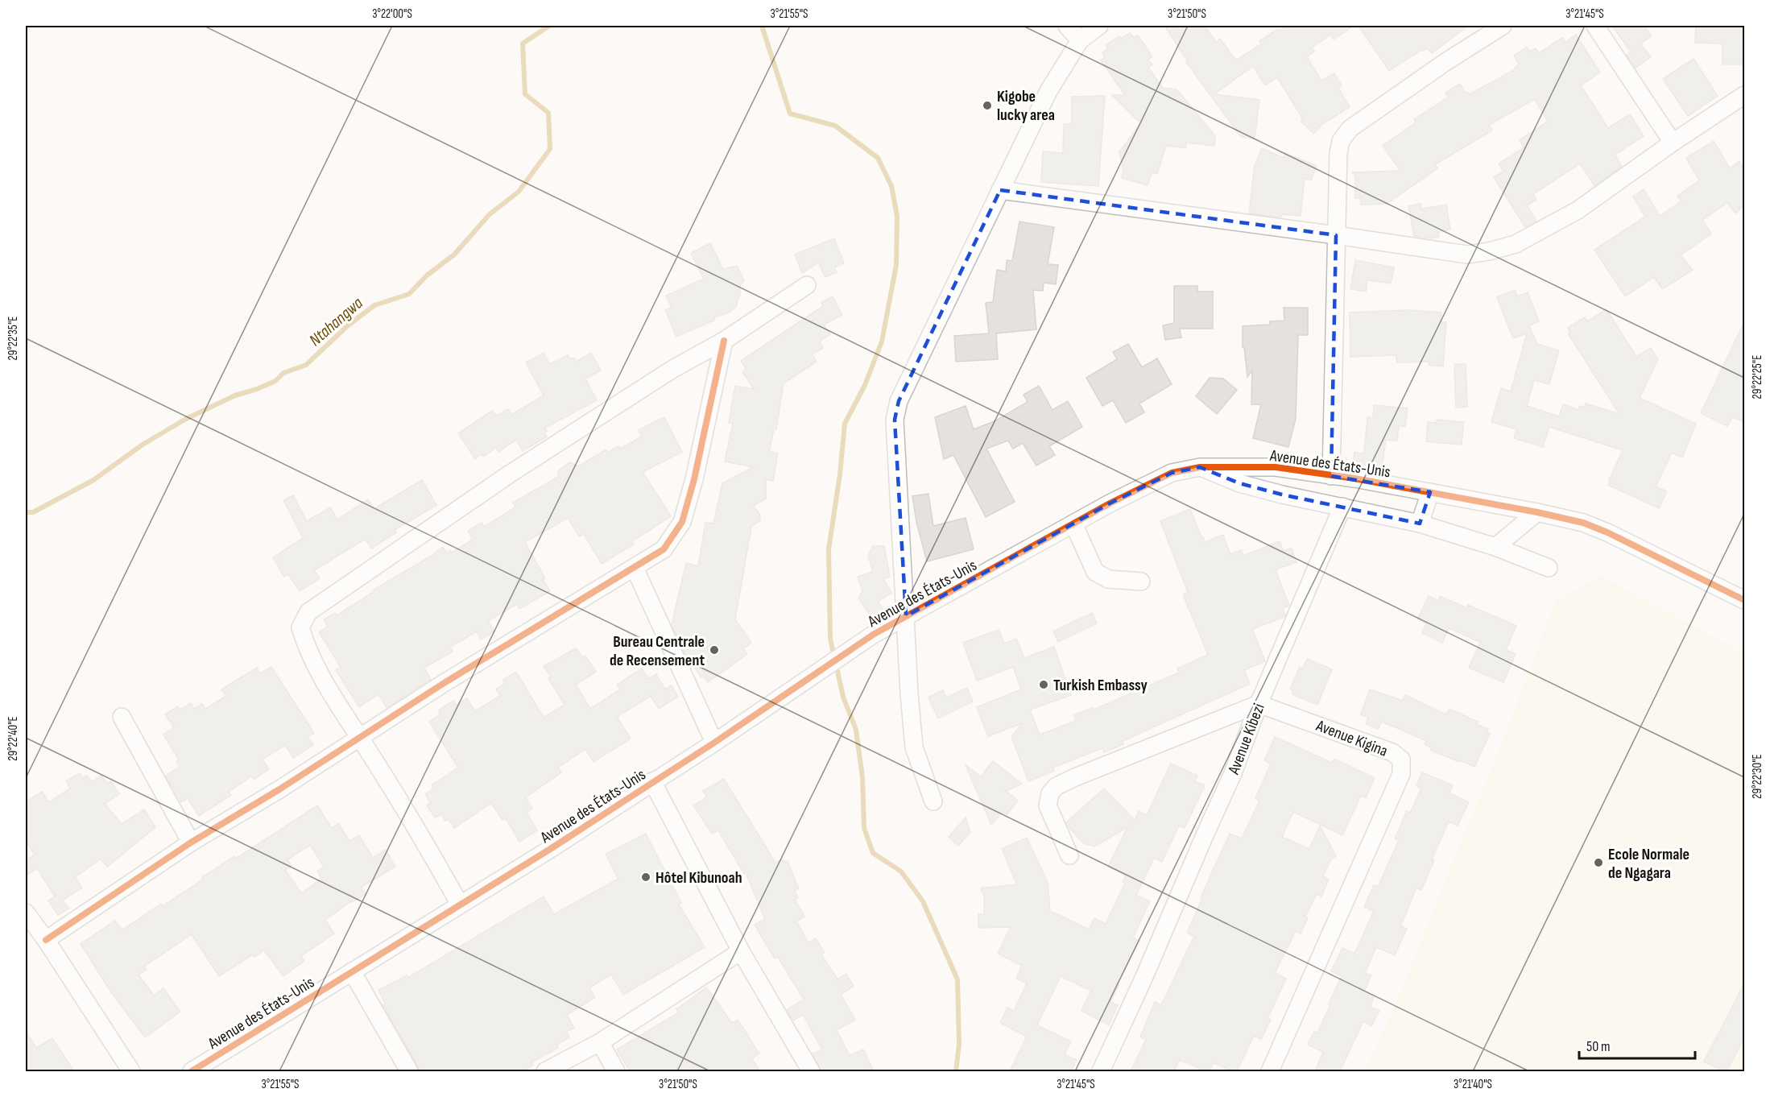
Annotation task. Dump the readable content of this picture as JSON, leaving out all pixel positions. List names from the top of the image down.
{
  "streets": {
    "street": ["Avenue des États-Unis", "Avenue Kigina", "Avenue Kibezi"]
  },
  "crossings": [
    ["Avenue Kigina", "Avenue Kibezi"]
  ],
  "water": ["Ntahangwa"],
  "places": [
    "Kigobe lucky area",
    "Bureau Centrale de Recensement",
    "Turkish Embassy",
    "Ecole Normale de Ngagara",
    "Hôtel Kibunoah"
  ],
  "scale_bar": "50 m",
  "coordinates": [
    "3°22'00\"S",
    "3°21'55\"S",
    "3°21'50\"S",
    "3°21'45\"S",
    "29°22'35\"E",
    "29°22'25\"E",
    "29°22'40\"E",
    "29°22'30\"E",
    "3°21'40\"S"
  ]
}
